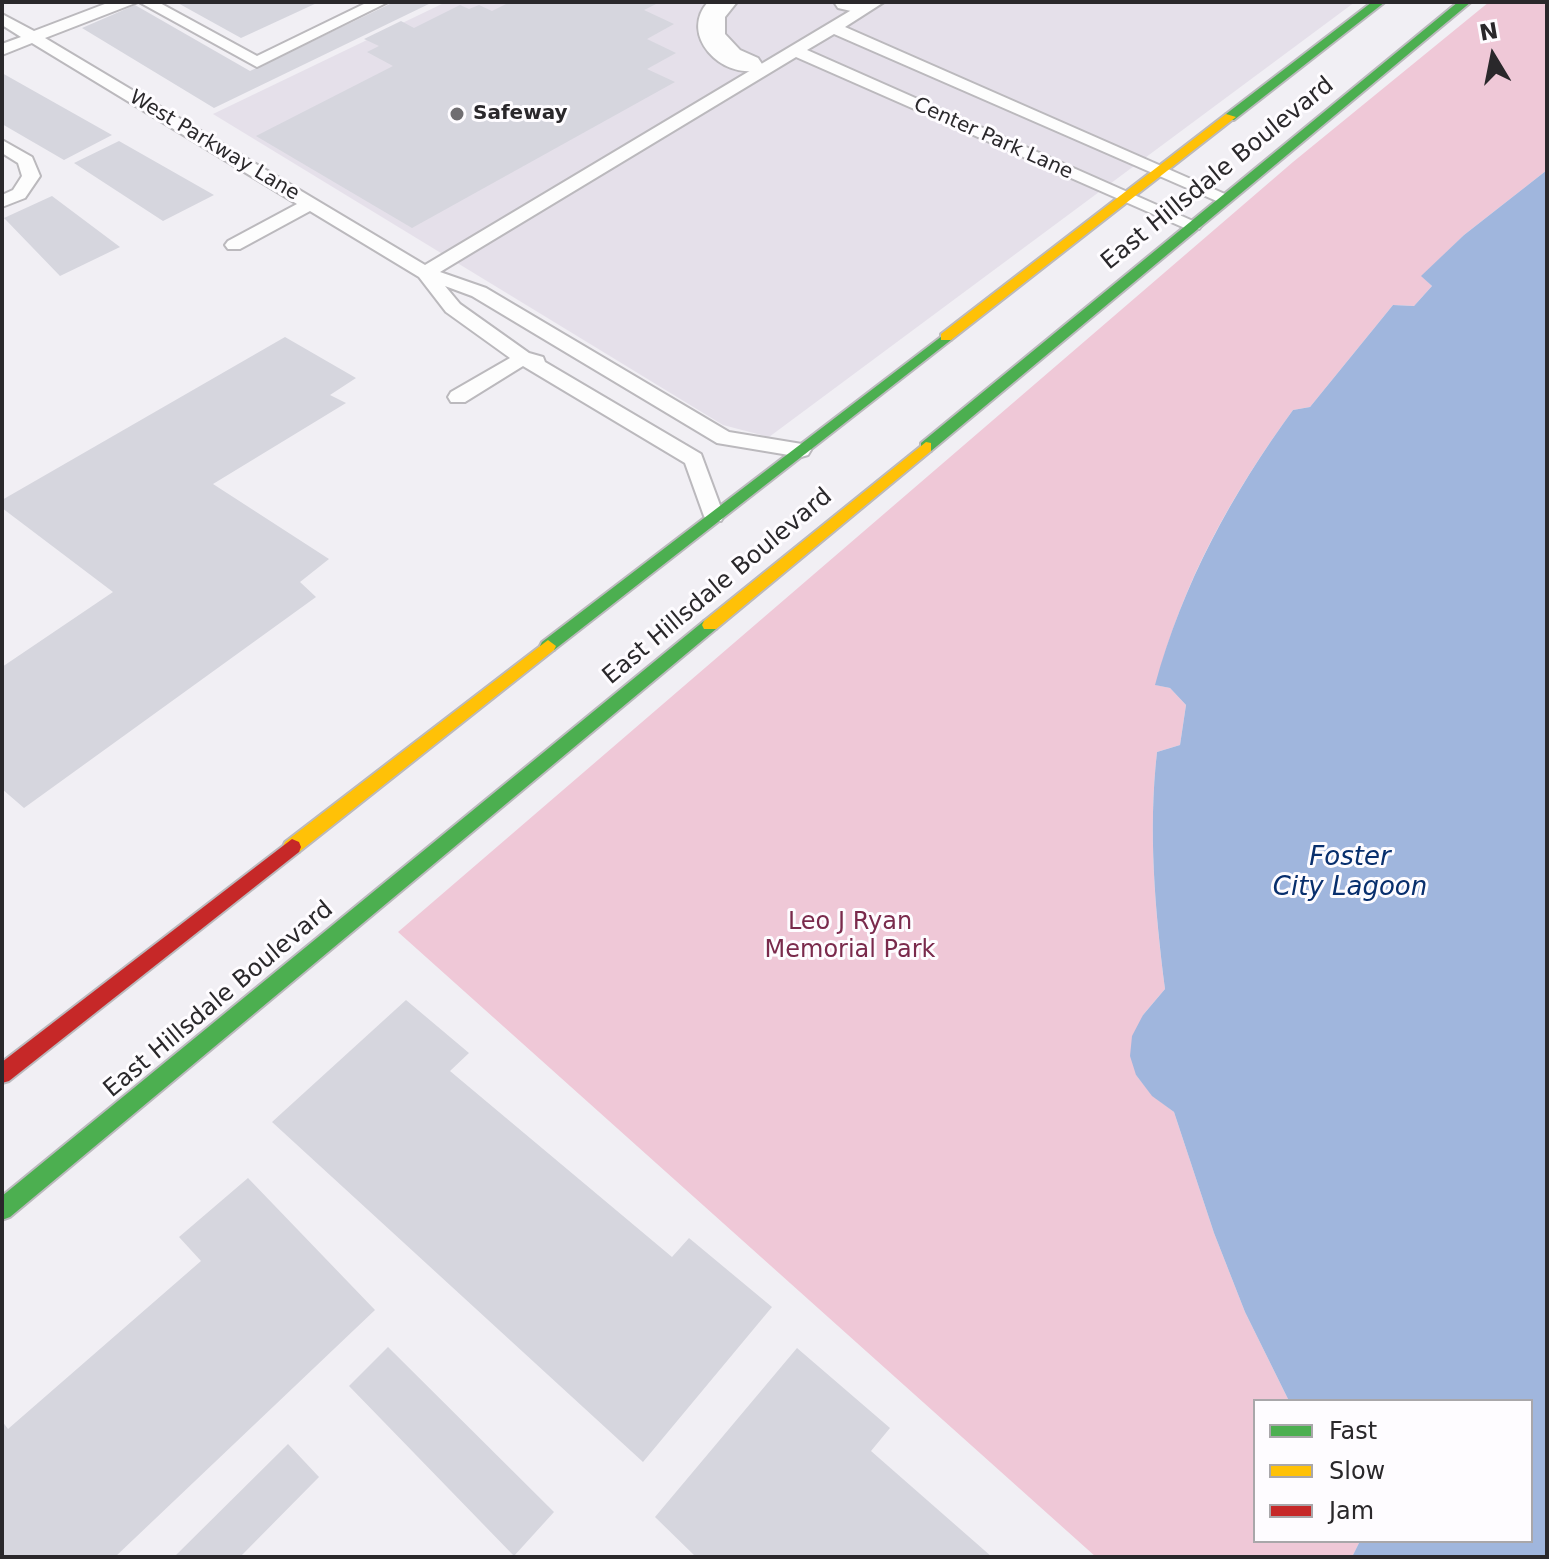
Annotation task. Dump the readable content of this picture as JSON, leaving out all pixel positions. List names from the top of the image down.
{
  "streets": {
    "main road": ["East Hillsdale Boulevard"],
    "lane": ["Center Park Lane", "West Parkway Lane"]
  },
  "crossings": [
    ["Center Park Lane", "East Hillsdale Boulevard"],
    ["West Parkway Lane", "East Hillsdale Boulevard"]
  ],
  "water": ["Foster City Lagoon"],
  "parks": ["Leo J Ryan Memorial Park"],
  "places": ["Safeway"],
  "legend": ["Fast", "Slow", "Jam"],
  "north": "top"
}
